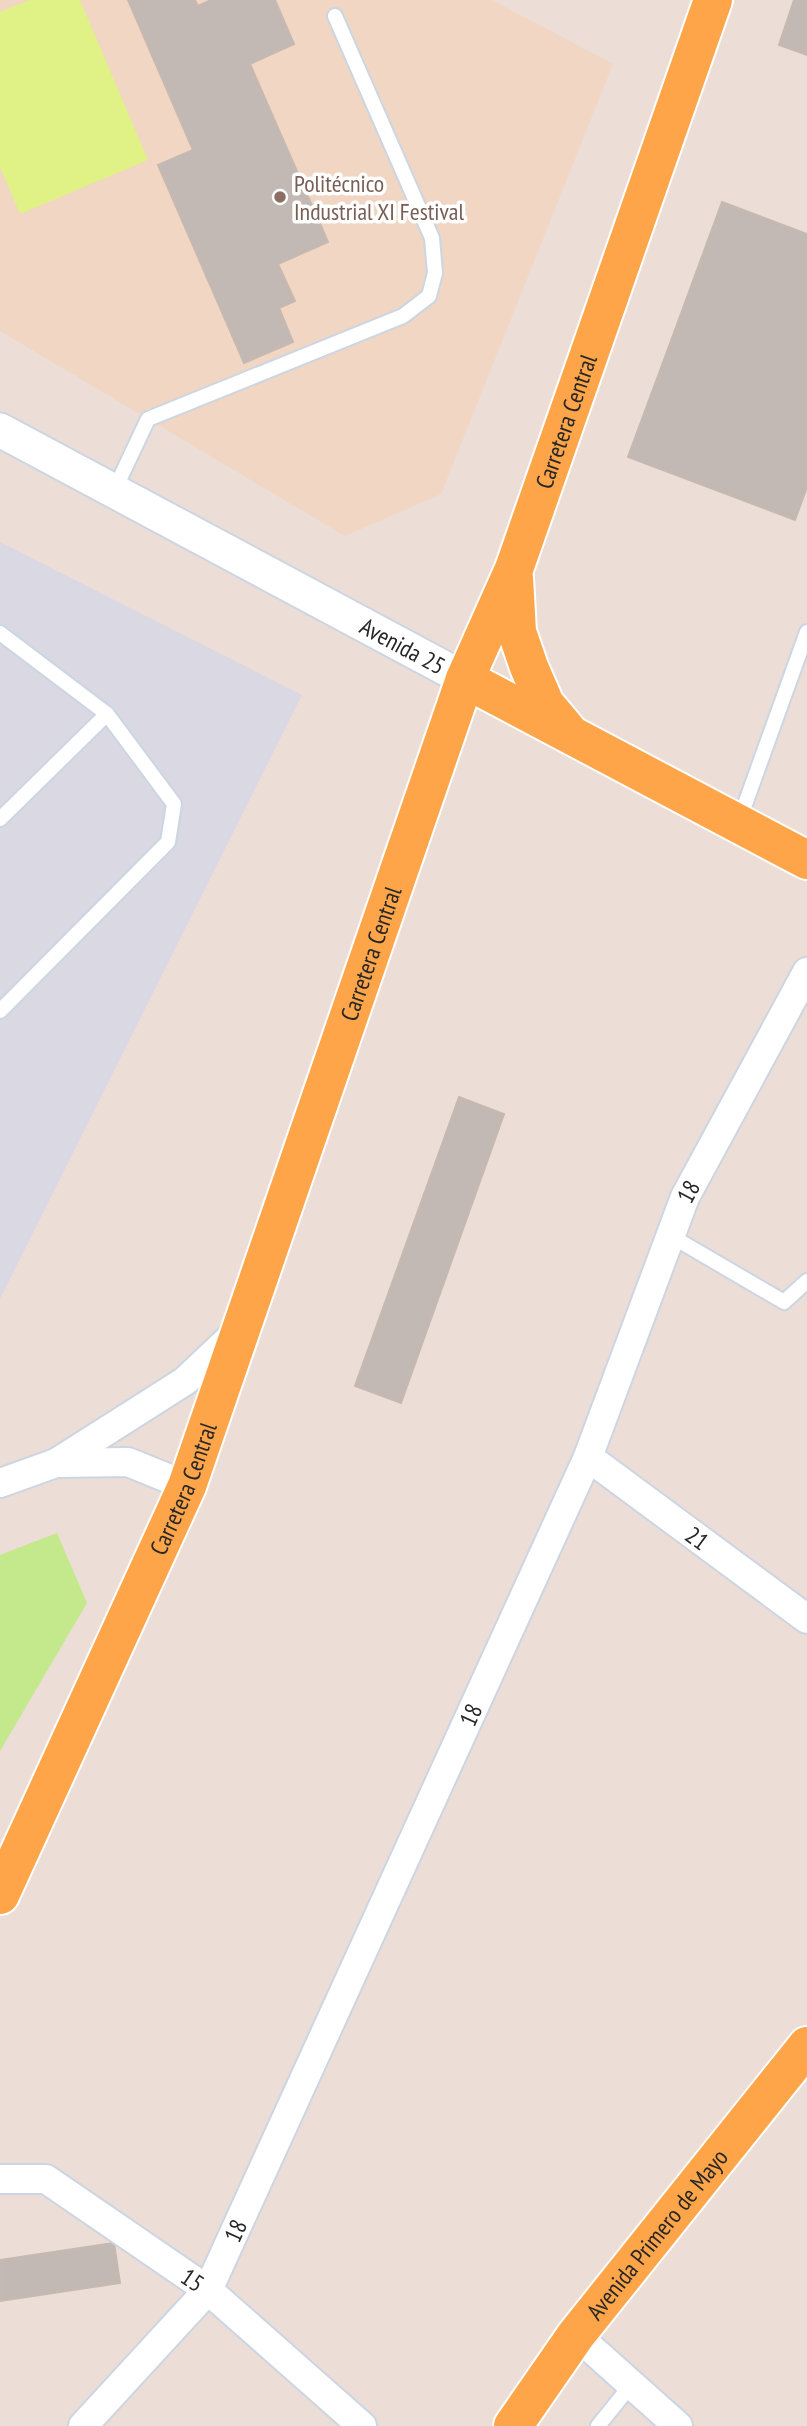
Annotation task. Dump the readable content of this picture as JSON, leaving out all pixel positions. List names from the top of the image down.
{
  "streets": {
    "main road": ["Carretera Central", "Avenida 25", "Avenida Primero de Mayo"],
    "street": ["18", "21", "15"]
  },
  "crossings": [
    ["Carretera Central", "Avenida 25"],
    ["18", "21"],
    ["18", "15"]
  ],
  "places": ["Politécnico Industrial XI Festival"]
}
